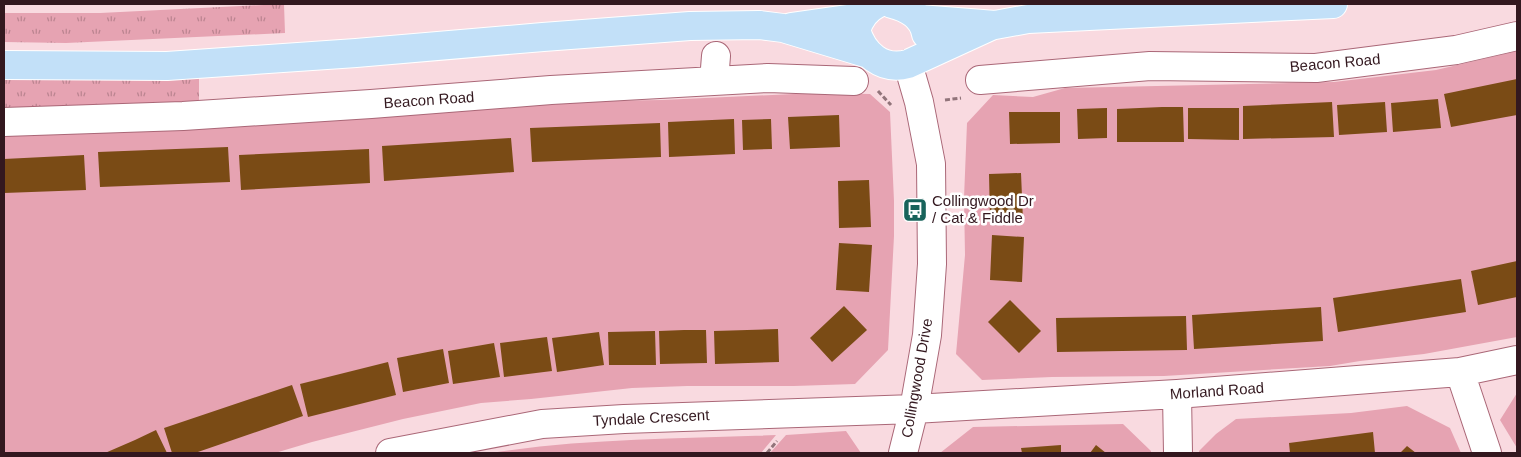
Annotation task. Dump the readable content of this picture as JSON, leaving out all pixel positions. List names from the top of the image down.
{
  "streets": {
    "street": [
      "Beacon Road",
      "Collingwood Drive",
      "Morland Road",
      "Tyndale Crescent"
    ]
  },
  "crossings": [
    ["Collingwood Drive", "Morland Road"],
    ["Collingwood Drive", "Tyndale Crescent"],
    ["Morland Road", "Tyndale Crescent"]
  ],
  "places": {
    "bus stop": ["Collingwood Dr / Cat & Fiddle"]
  }
}
